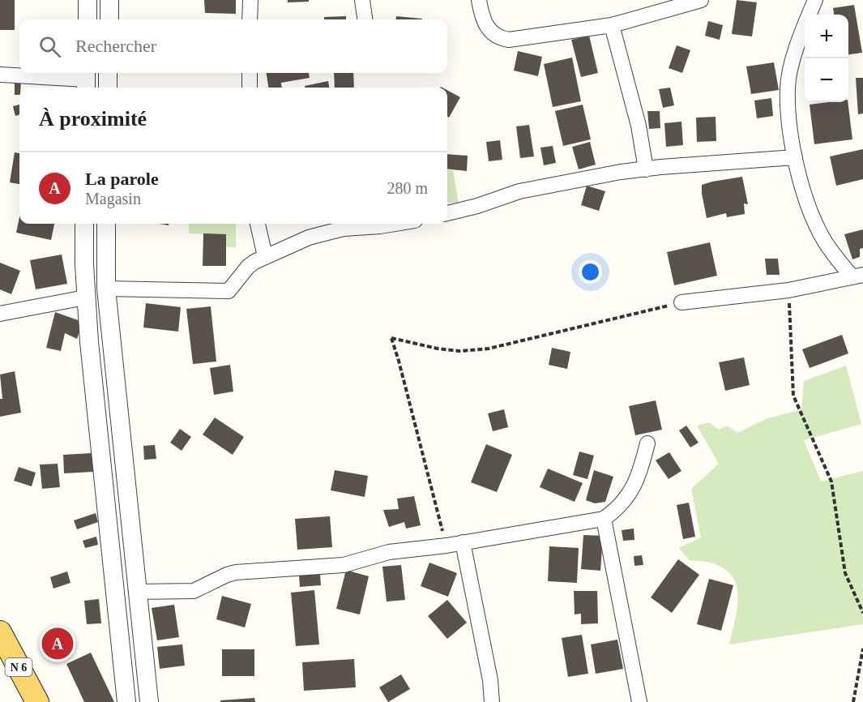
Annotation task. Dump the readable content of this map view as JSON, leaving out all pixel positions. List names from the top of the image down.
{
  "streets": {
    "main road": ["N 6"]
  },
  "page": {
    "map_buttons": ["+", "−"],
    "search": "Rechercher",
    "heading": "À proximité",
    "list": [
      {
        "mark": "A",
        "name": "La parole",
        "note": "Magasin",
        "value": "280 m"
      }
    ],
    "pins": "A"
  }
}
